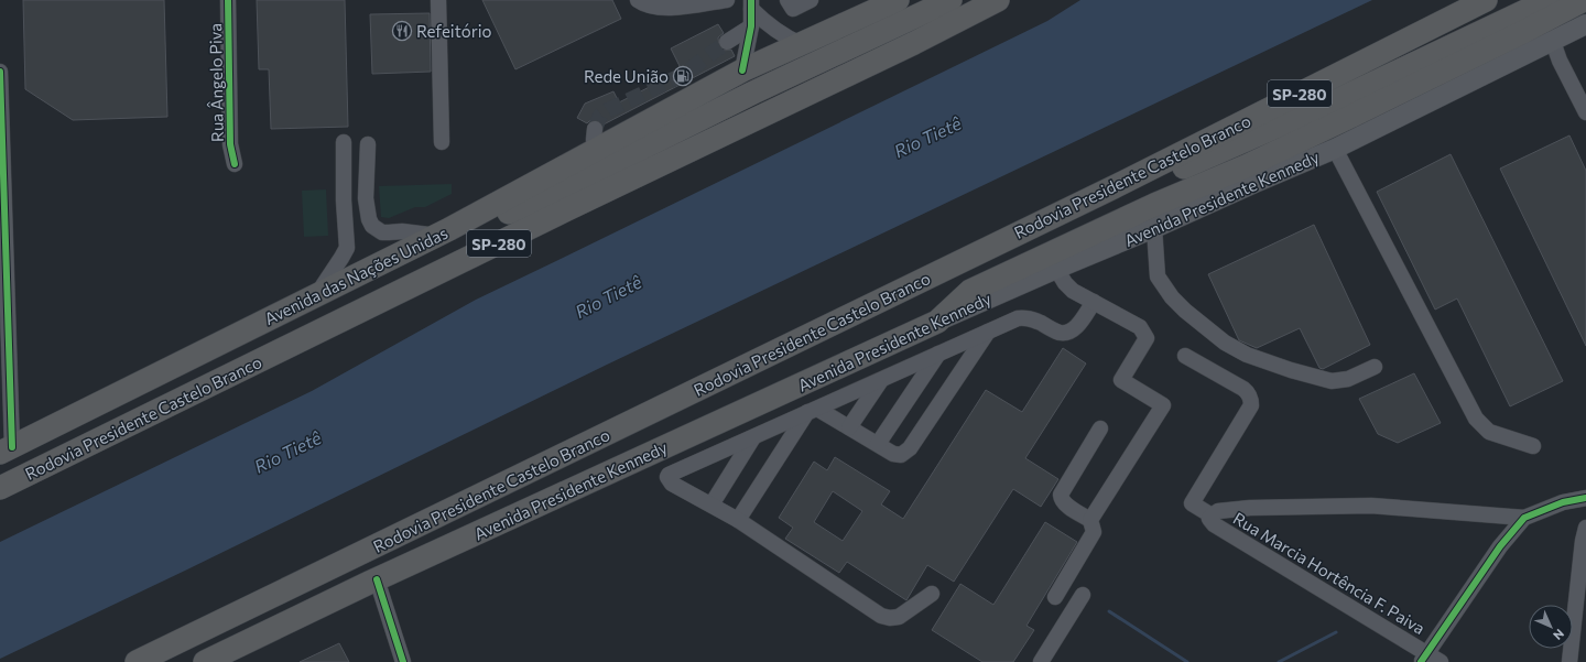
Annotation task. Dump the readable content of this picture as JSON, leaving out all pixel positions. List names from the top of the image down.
{
  "streets": {
    "highway": [
      "SP-280",
      "Rodovia Presidente Castelo Branco",
      "Avenida Presidente Kennedy",
      "Avenida das Nações Unidas"
    ],
    "street": ["Rua Ângelo Piva", "Rua Marcia Hortência F. Paiva"]
  },
  "water": ["Rio Tietê"],
  "places": {
    "restaurant": ["Refeitório"],
    "fuel station": ["Rede União"]
  },
  "north": "bottom right"
}
